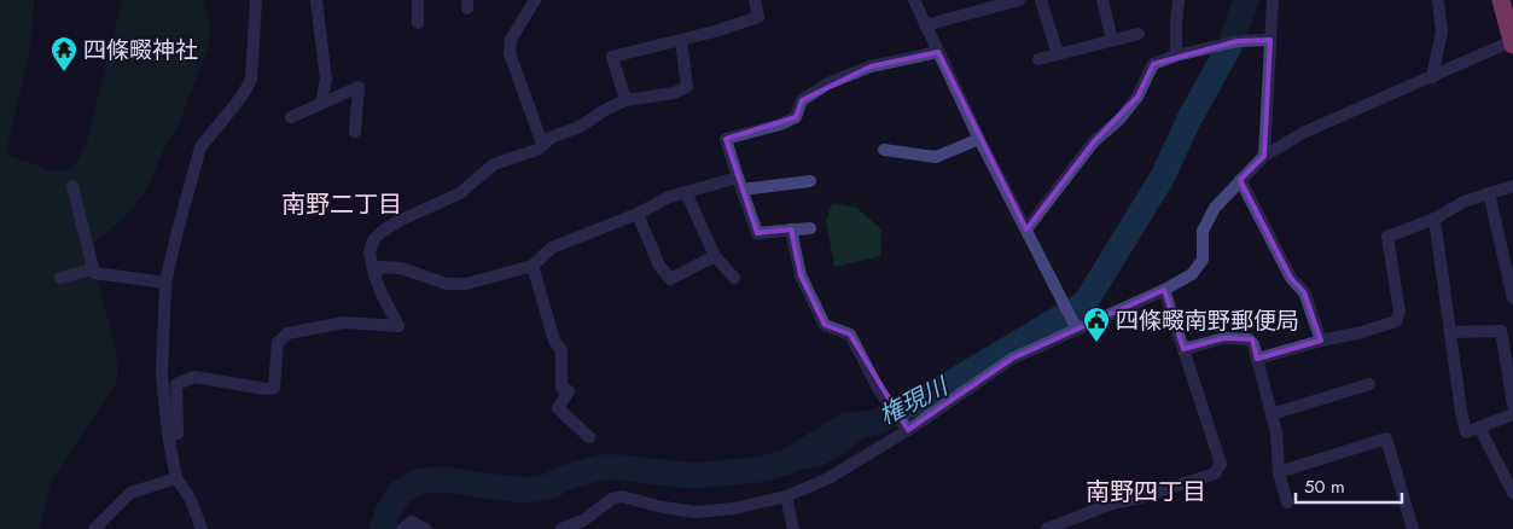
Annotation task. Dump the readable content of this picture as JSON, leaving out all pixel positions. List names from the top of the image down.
{
  "districts": ["南野二丁目", "南野四丁目"],
  "water": ["権現川"],
  "places": {
    "temple": ["四條畷神社"],
    "public building": ["四條畷南野郵便局"]
  },
  "scale_bar": "50 m"
}
